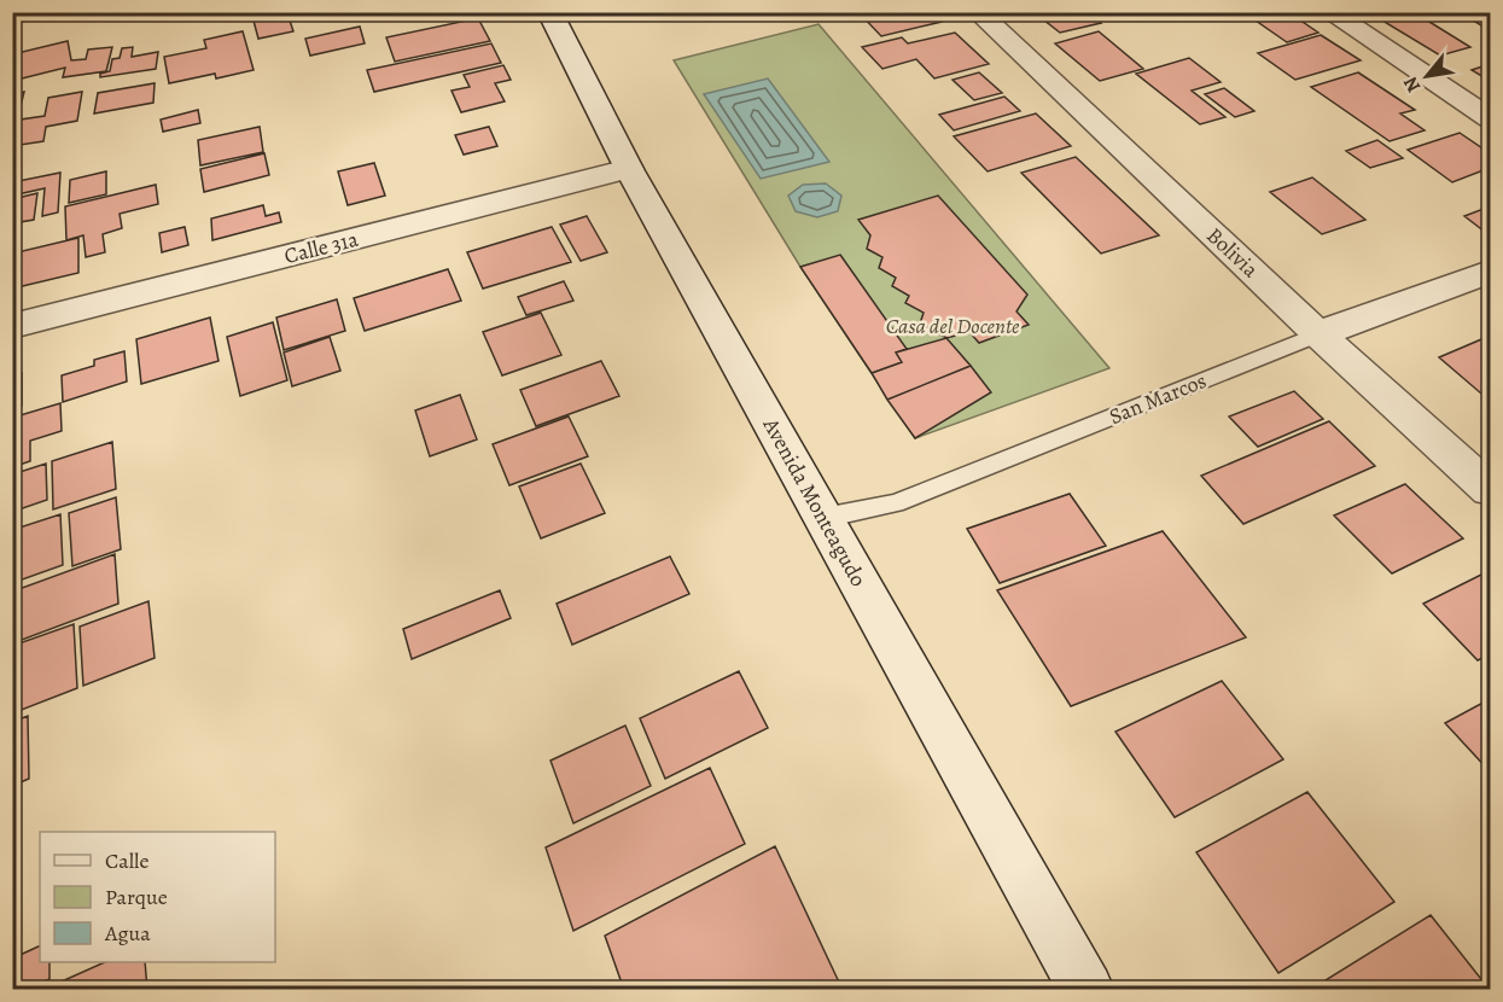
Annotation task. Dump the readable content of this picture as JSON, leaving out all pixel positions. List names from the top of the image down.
{
  "streets": {
    "street": [
      "Calle 31a",
      "Bolivia",
      "San Marcos",
      "Avenida Monteagudo"
    ]
  },
  "crossings": [
    ["Calle 31a", "Avenida Monteagudo"],
    ["Bolivia", "San Marcos"],
    ["San Marcos", "Avenida Monteagudo"]
  ],
  "parks": ["Casa del Docente"],
  "legend": ["Calle", "Parque", "Agua"],
  "north": "bottom left"
}
